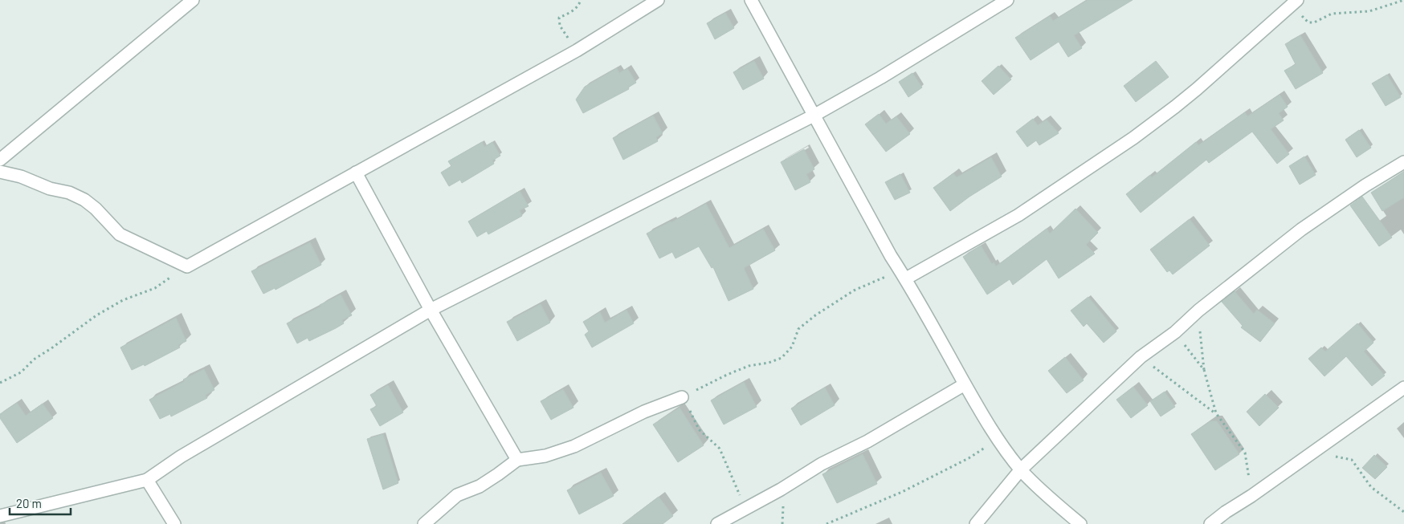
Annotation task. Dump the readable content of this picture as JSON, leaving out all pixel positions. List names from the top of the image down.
{
  "scale_bar": "20 m"
}
